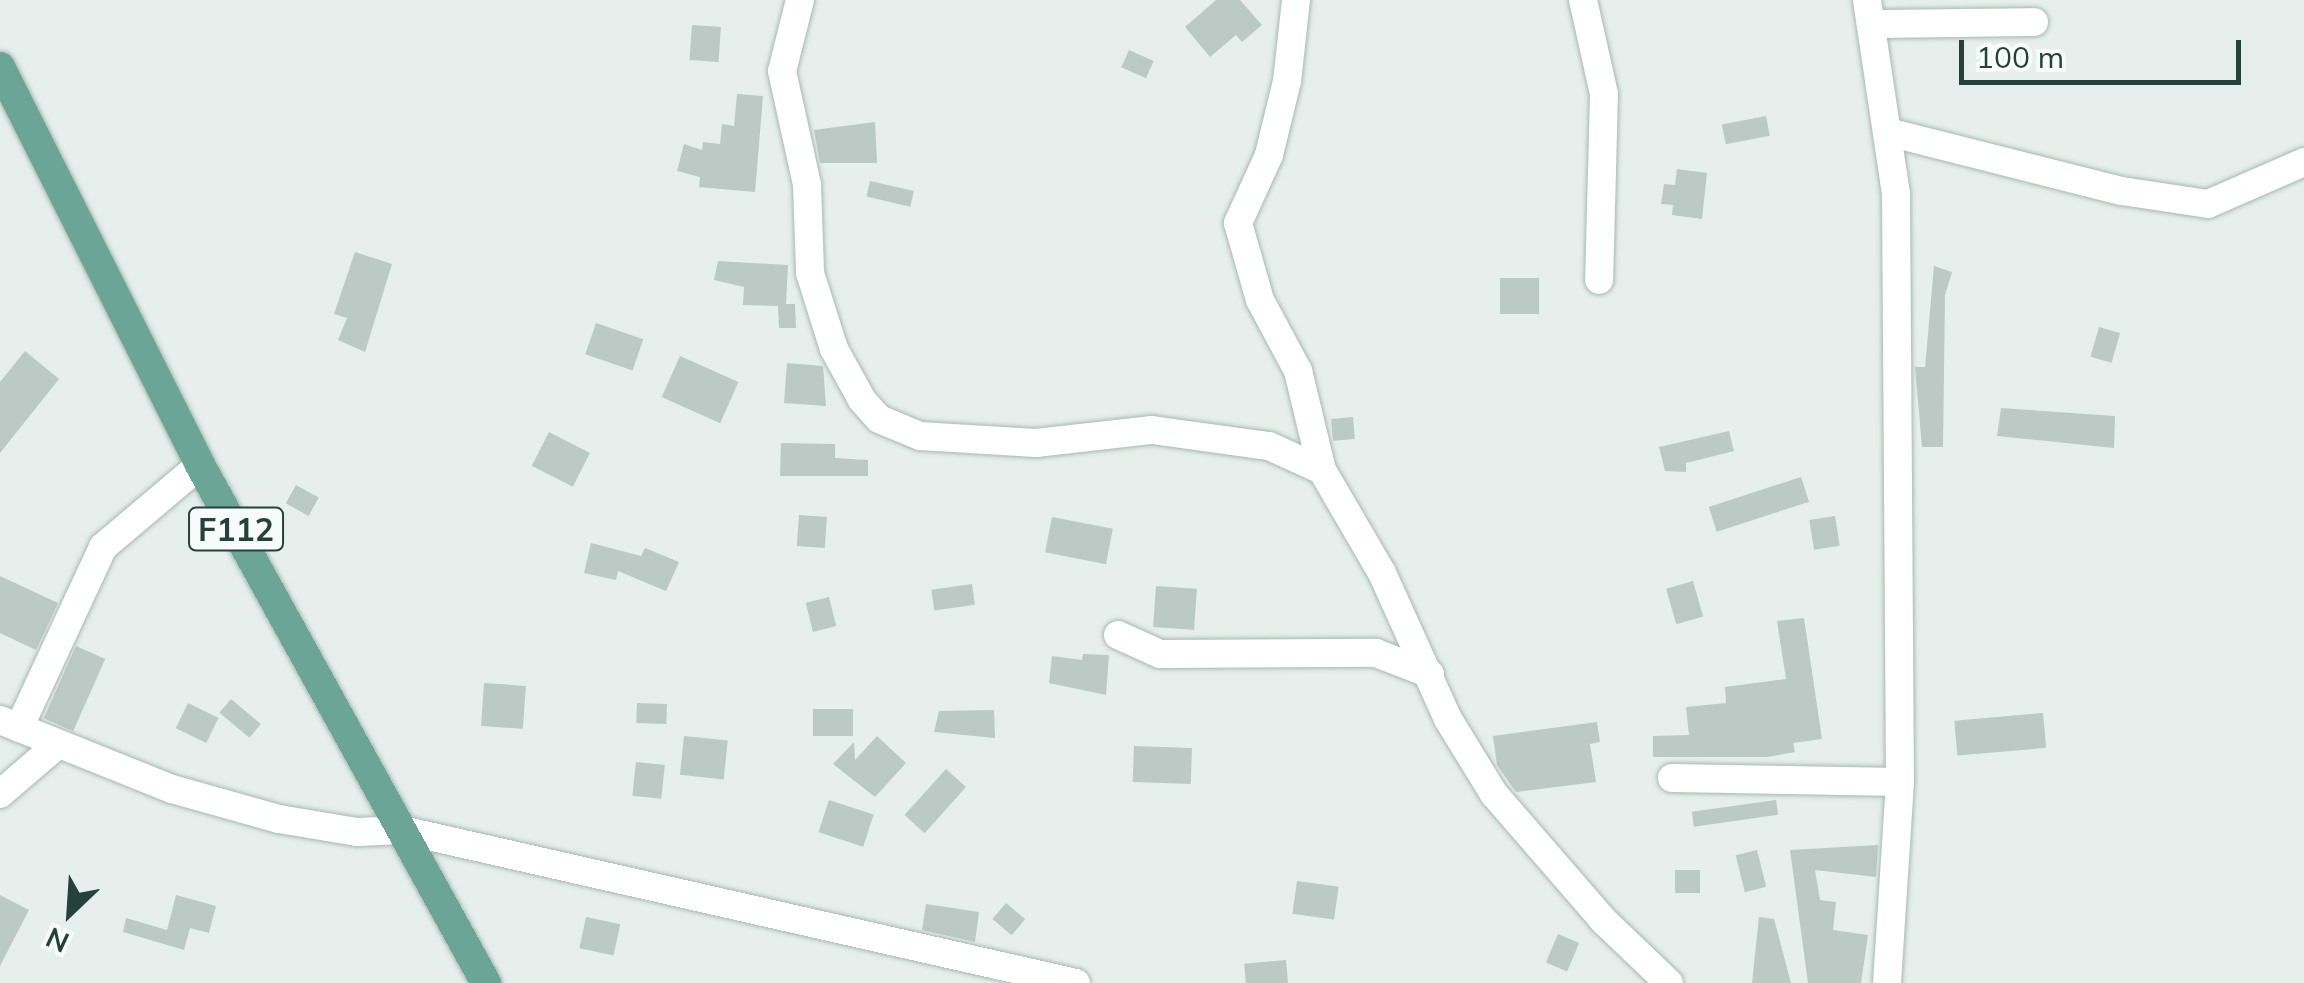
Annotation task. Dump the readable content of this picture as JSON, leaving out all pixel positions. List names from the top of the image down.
{
  "streets": {
    "main road": ["F112"]
  },
  "scale_bar": "100 m",
  "north": "bottom left"
}
